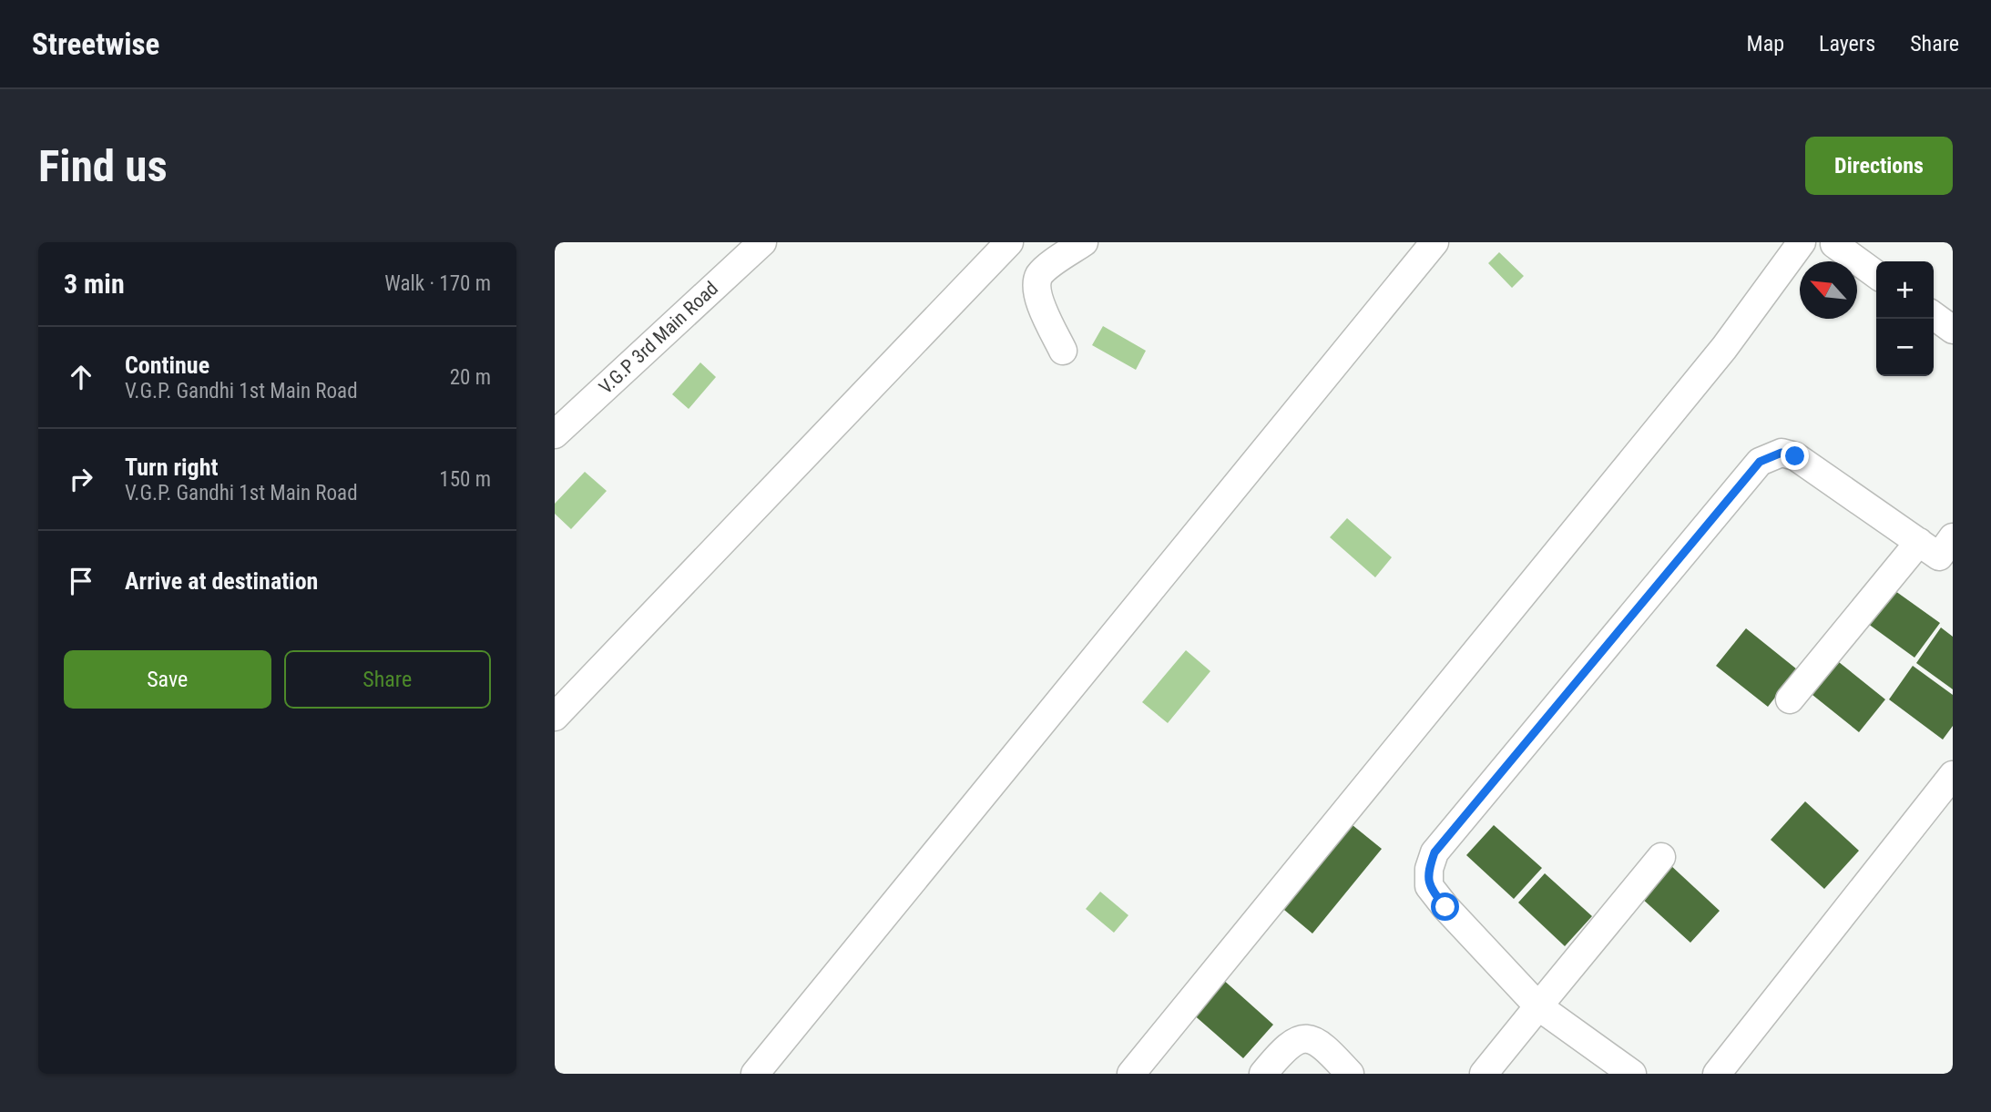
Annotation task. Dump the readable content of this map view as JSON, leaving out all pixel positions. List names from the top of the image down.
{
  "streets": {
    "street": ["V.G.P 3rd Main Road"]
  },
  "north": "top left",
  "page": {
    "header": "Streetwise",
    "nav": ["Map", "Layers", "Share"],
    "buttons": [
      "Directions",
      ["Save", "Share"]
    ],
    "title": "Find us",
    "heading": ["3 min", "Walk · 170 m"],
    "map_buttons": ["+", "−"],
    "list": [
      ["Continue", "V.G.P. Gandhi 1st Main Road", "20 m"],
      ["Turn right", "V.G.P. Gandhi 1st Main Road", "150 m"],
      "Arrive at destination"
    ]
  }
}
